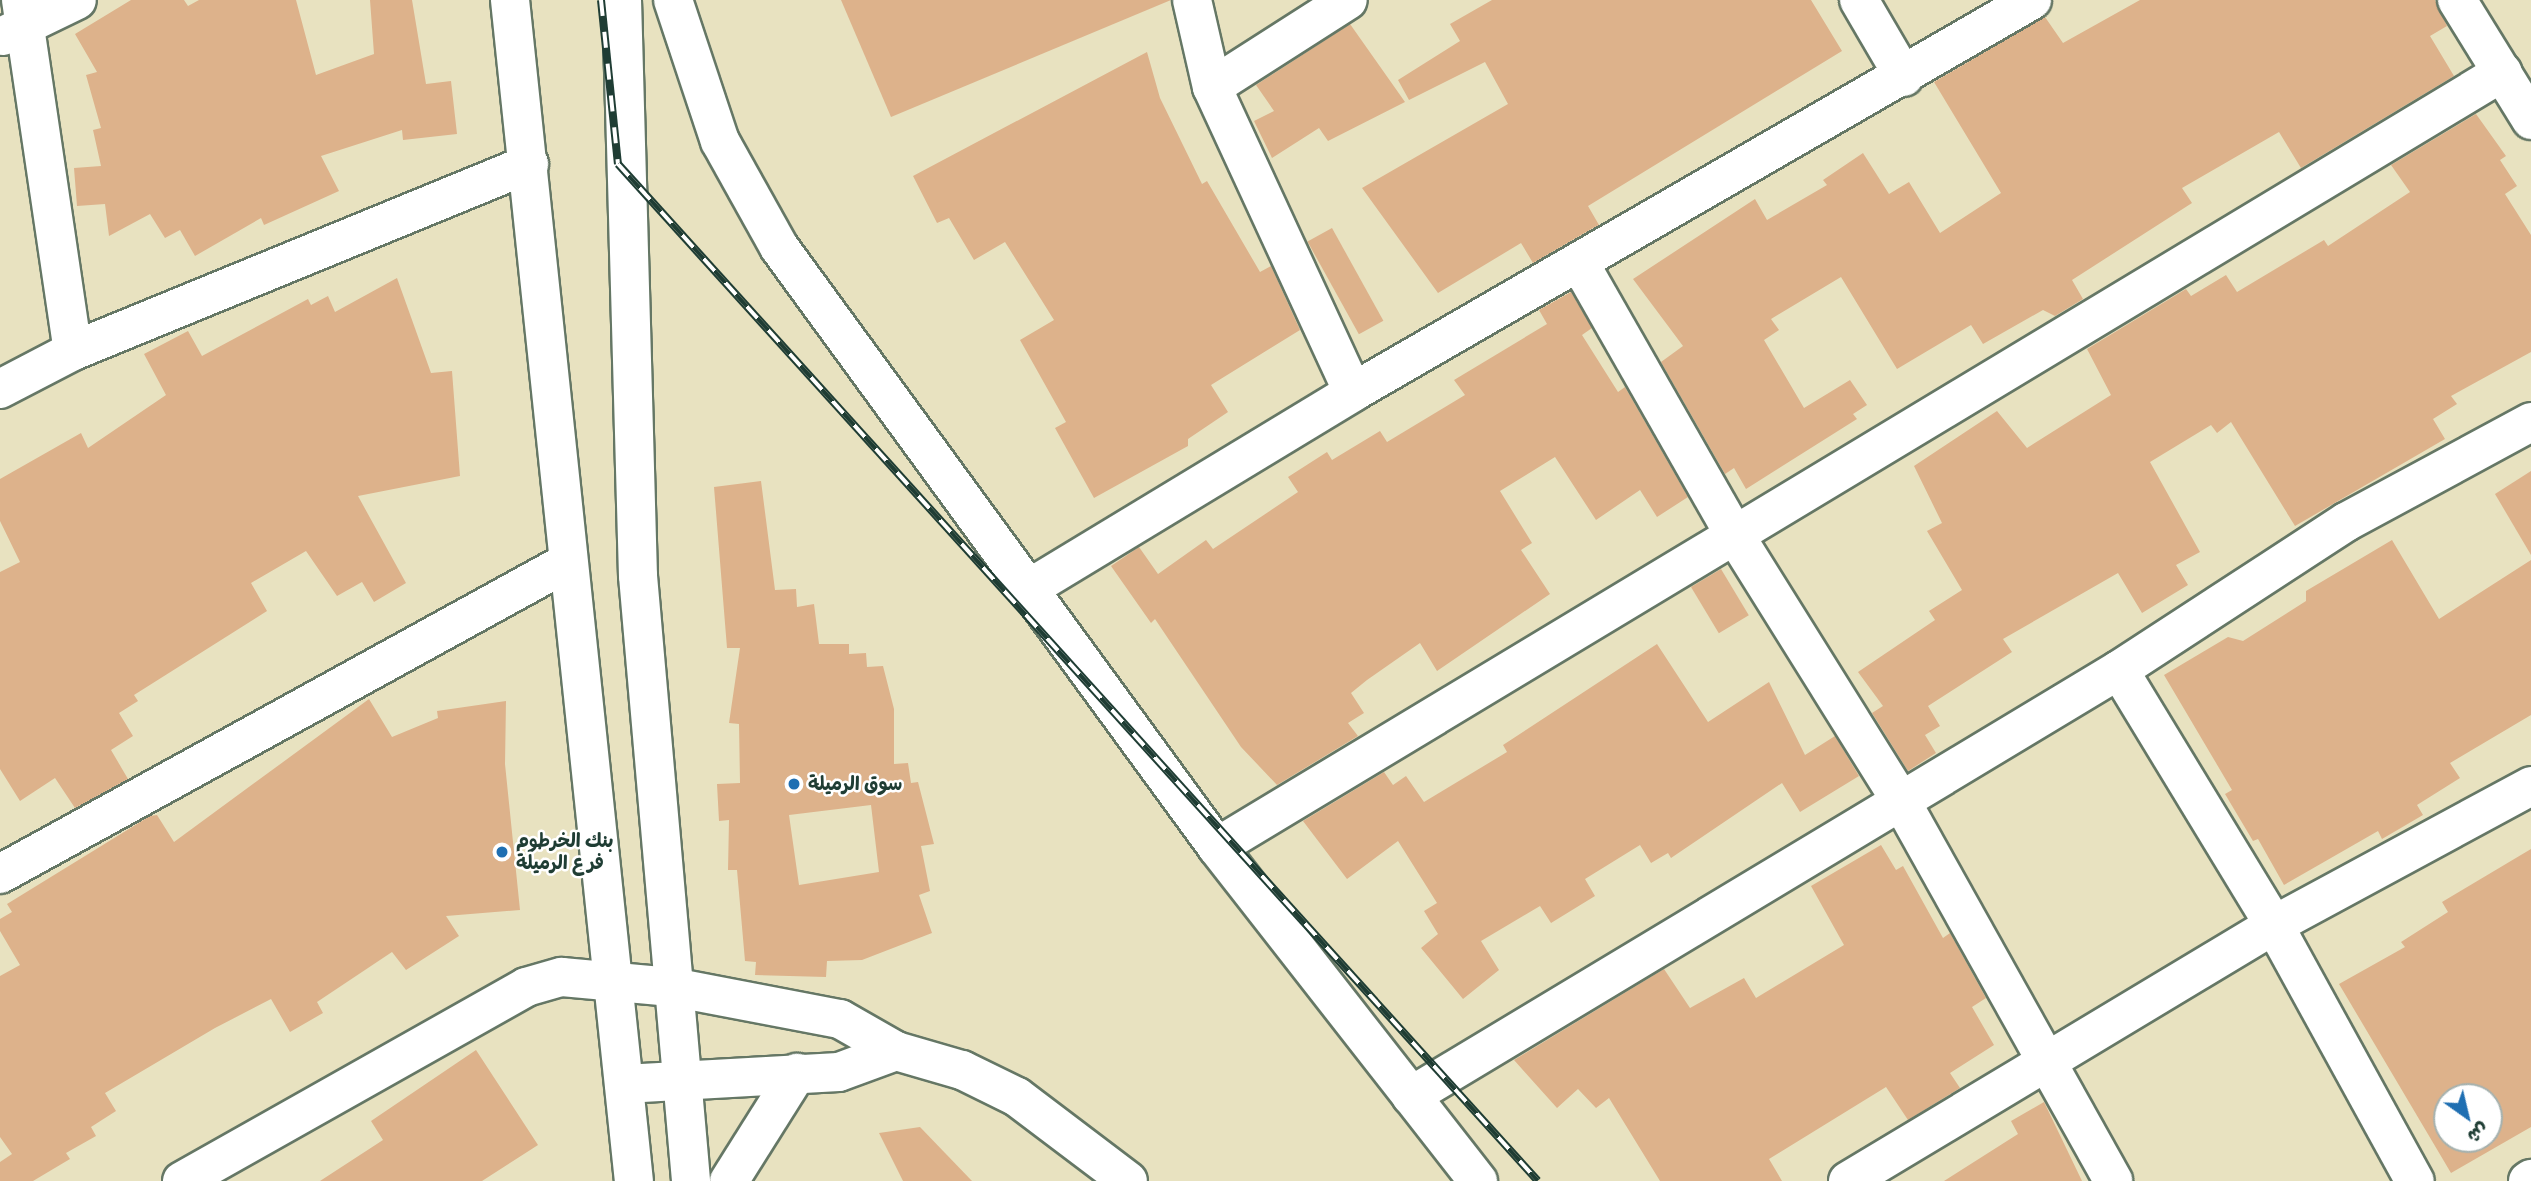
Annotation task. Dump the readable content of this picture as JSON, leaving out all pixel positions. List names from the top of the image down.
{
  "places": ["سوق الرميلة", "بنك الخرطوم فرع الرميلة"],
  "north": "bottom right"
}
